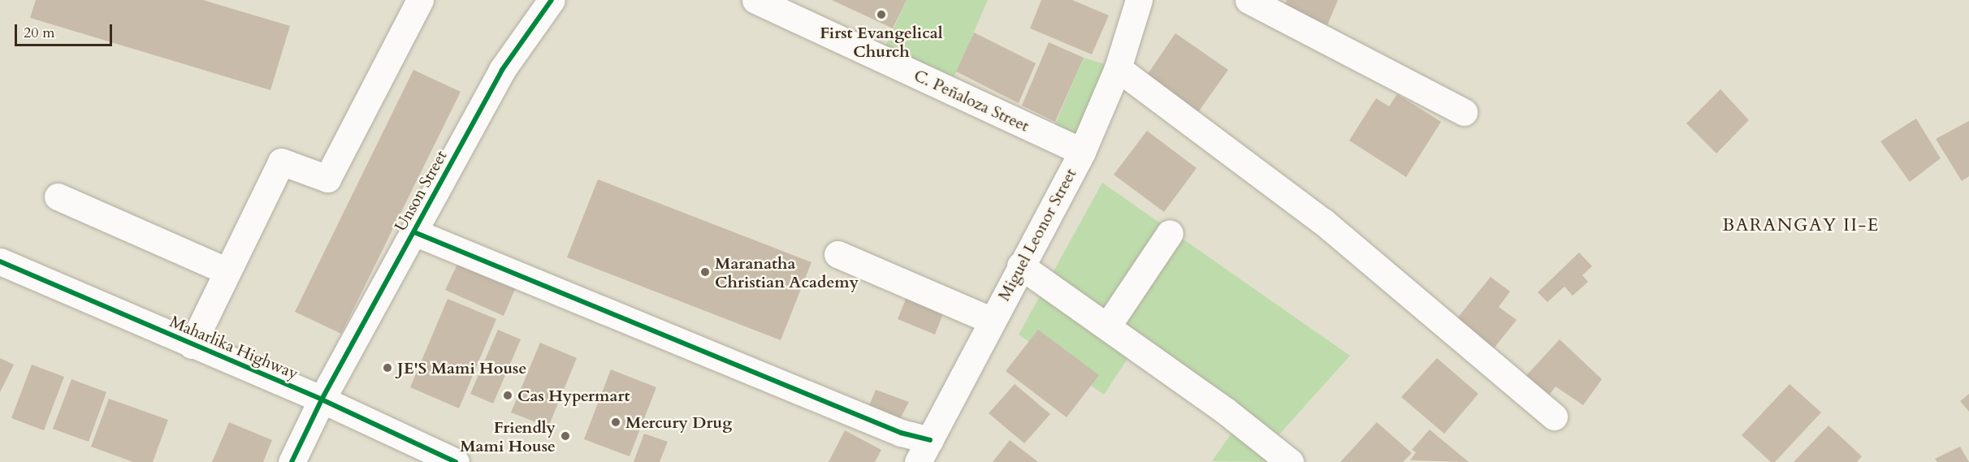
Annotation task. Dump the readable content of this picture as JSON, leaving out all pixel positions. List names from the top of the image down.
{
  "streets": {
    "street": [
      "C. Peñaloza Street",
      "Unson Street",
      "Miguel Leonor Street",
      "Maharlika Highway"
    ]
  },
  "crossings": [
    ["C. Peñaloza Street", "Miguel Leonor Street"],
    ["Unson Street", "Maharlika Highway"]
  ],
  "districts": ["BARANGAY II-E"],
  "places": [
    "First Evangelical Church",
    "Maranatha Christian Academy",
    "JE'S Mami House",
    "Cas Hypermart",
    "Mercury Drug",
    "Friendly Mami House"
  ],
  "scale_bar": "20 m"
}
